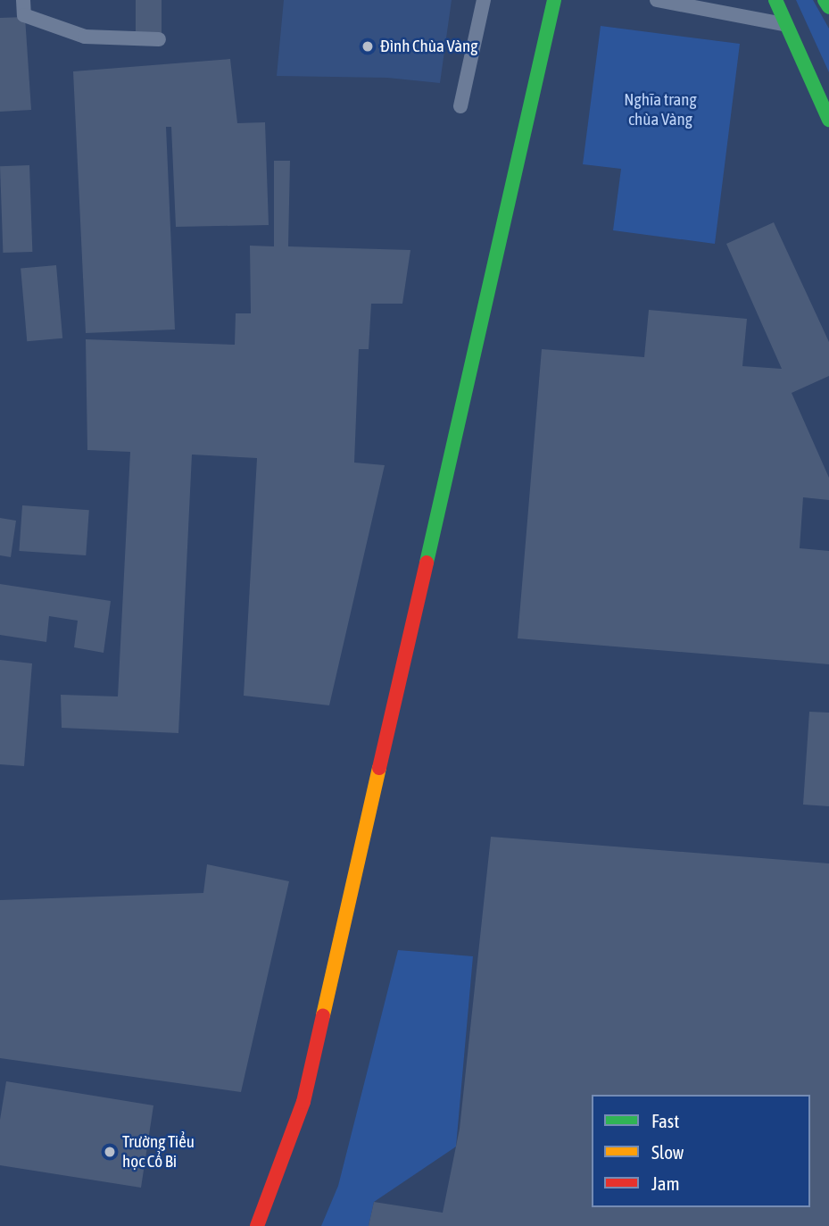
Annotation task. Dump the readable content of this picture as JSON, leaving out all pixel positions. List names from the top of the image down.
{
  "parks": ["Nghĩa trang chùa Vàng"],
  "places": ["Đình Chùa Vàng", "Trường Tiểu học Cổ Bi"],
  "legend": ["Fast", "Slow", "Jam"]
}
